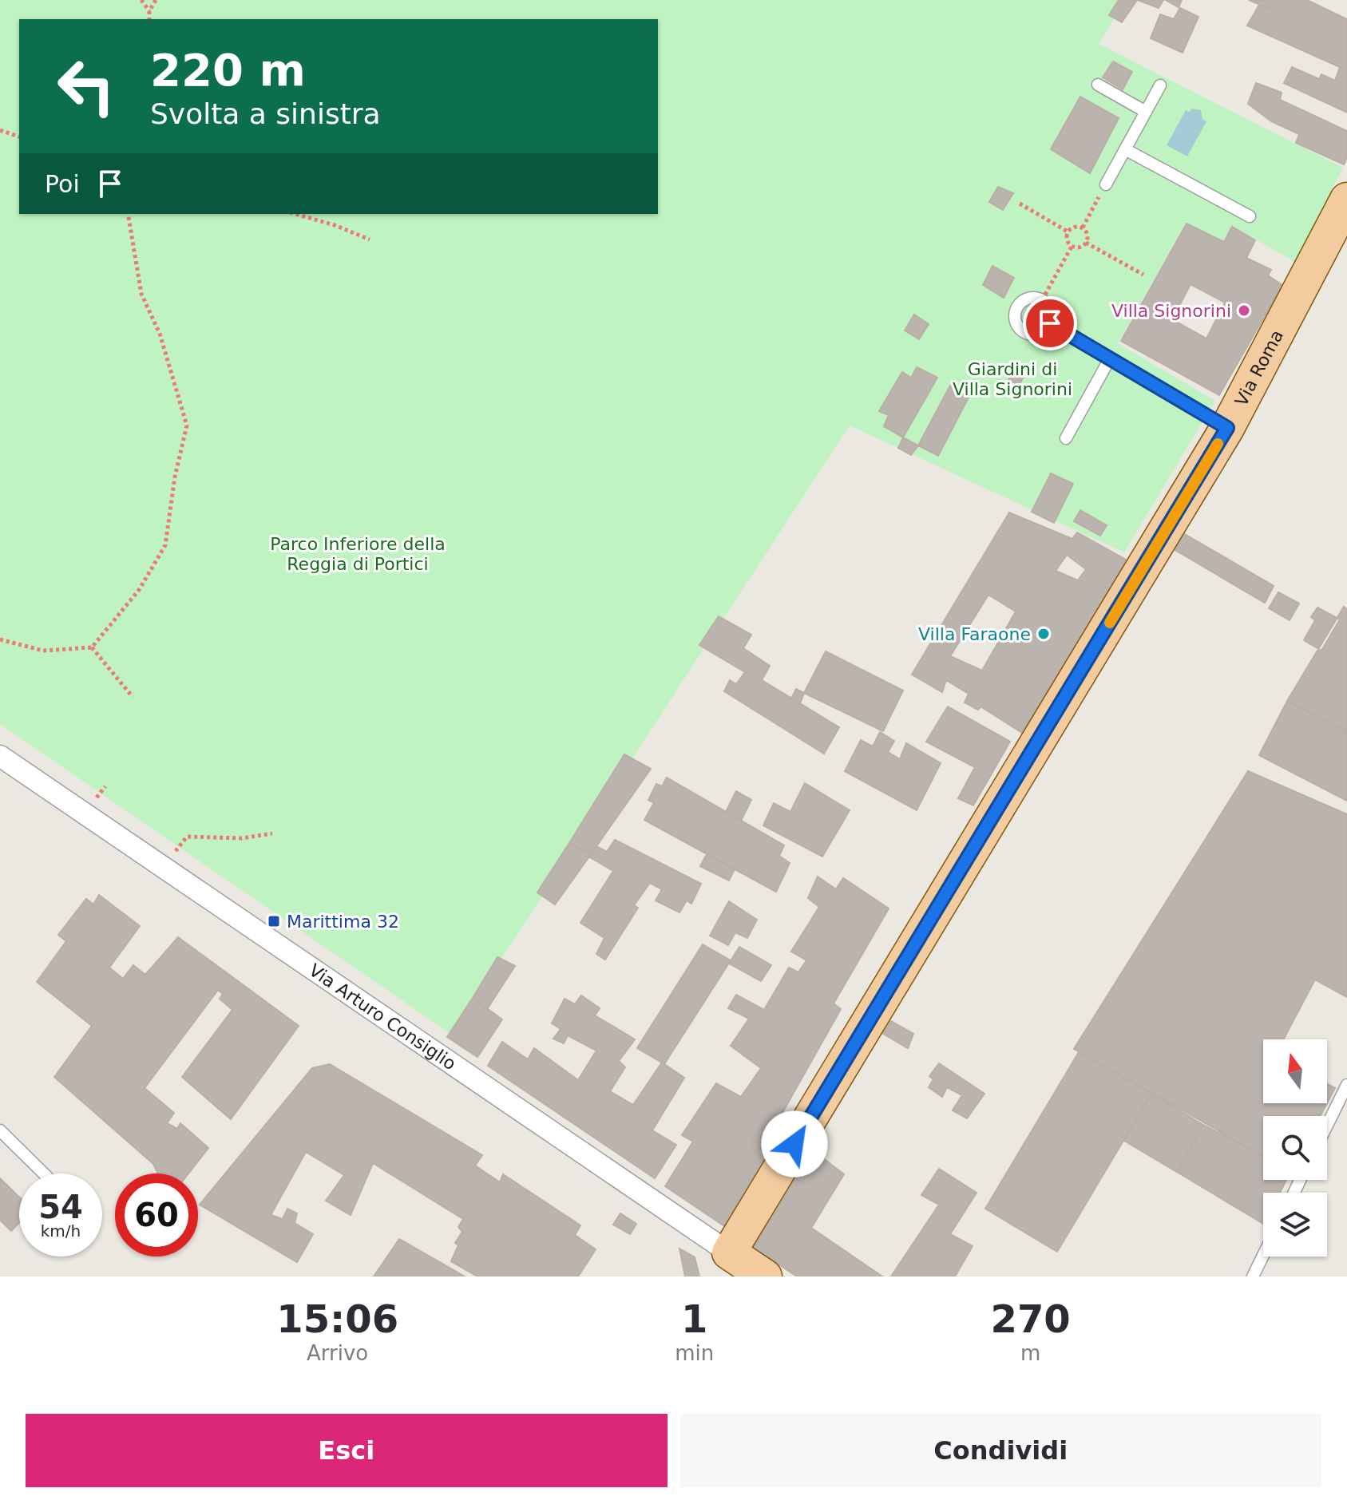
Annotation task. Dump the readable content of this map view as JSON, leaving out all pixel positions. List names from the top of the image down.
{
  "streets": {
    "main road": ["Via Roma", "Via Arturo Consiglio"]
  },
  "crossings": [
    ["Via Roma", "Via Arturo Consiglio"]
  ],
  "parks": ["Giardini di Villa Signorini", "Parco Inferiore della Reggia di Portici"],
  "places": {
    "other": ["Villa Signorini", "Villa Faraone"],
    "transit": ["Marittima 32"]
  },
  "north": "top",
  "page": {
    "turn": ["220 m", "Svolta a sinistra"],
    "then": "Poi",
    "speed": "54 km/h",
    "limit": "60",
    "eta": [
      "15:06",
      "Arrivo",
      "1",
      "min",
      "270",
      "m"
    ],
    "buttons": ["Esci", "Condividi"]
  }
}
